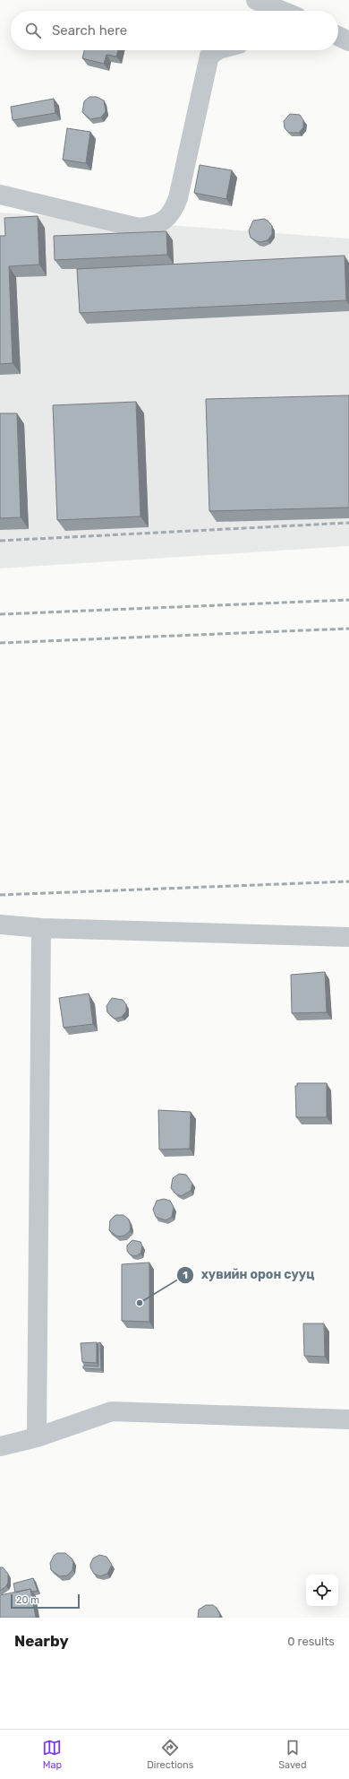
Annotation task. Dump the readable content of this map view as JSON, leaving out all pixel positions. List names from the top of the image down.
{
  "places": ["хувийн орон сууц"],
  "scale_bar": "20 m",
  "page": {
    "search": "Search here",
    "scale": "20 m",
    "heading": ["Nearby", "0 results"],
    "nav": ["Map", "Directions", "Saved"]
  }
}
